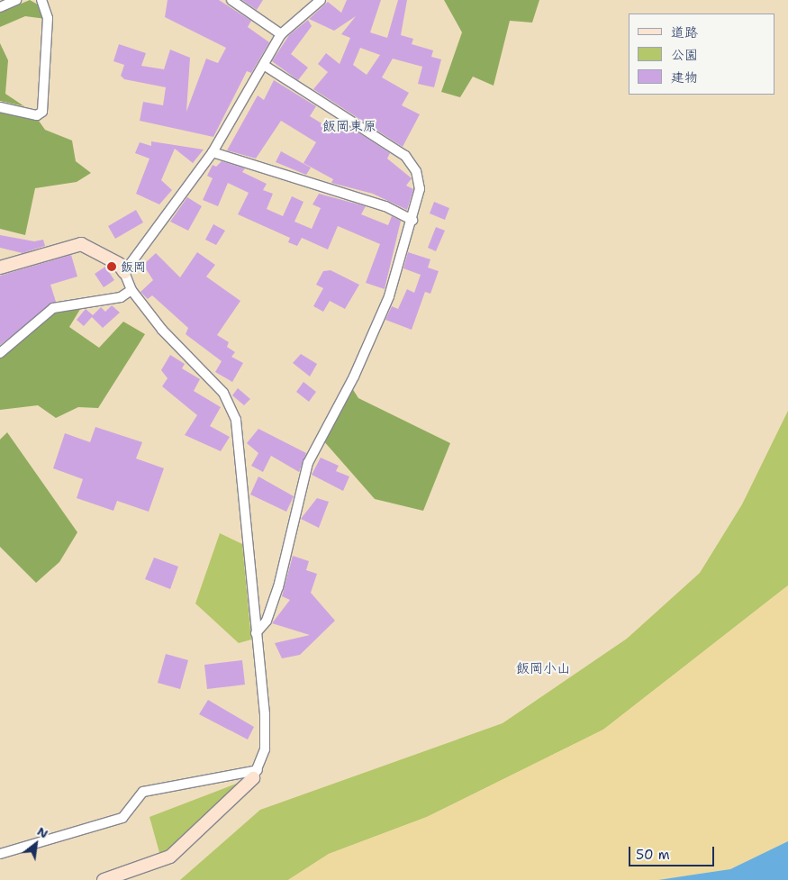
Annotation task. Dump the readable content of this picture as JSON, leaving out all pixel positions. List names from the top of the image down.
{
  "districts": ["飯岡東原", "飯岡小山"],
  "places": ["飯岡"],
  "legend": ["道路", "公園", "建物"],
  "scale_bar": "50 m",
  "north": "top right"
}
